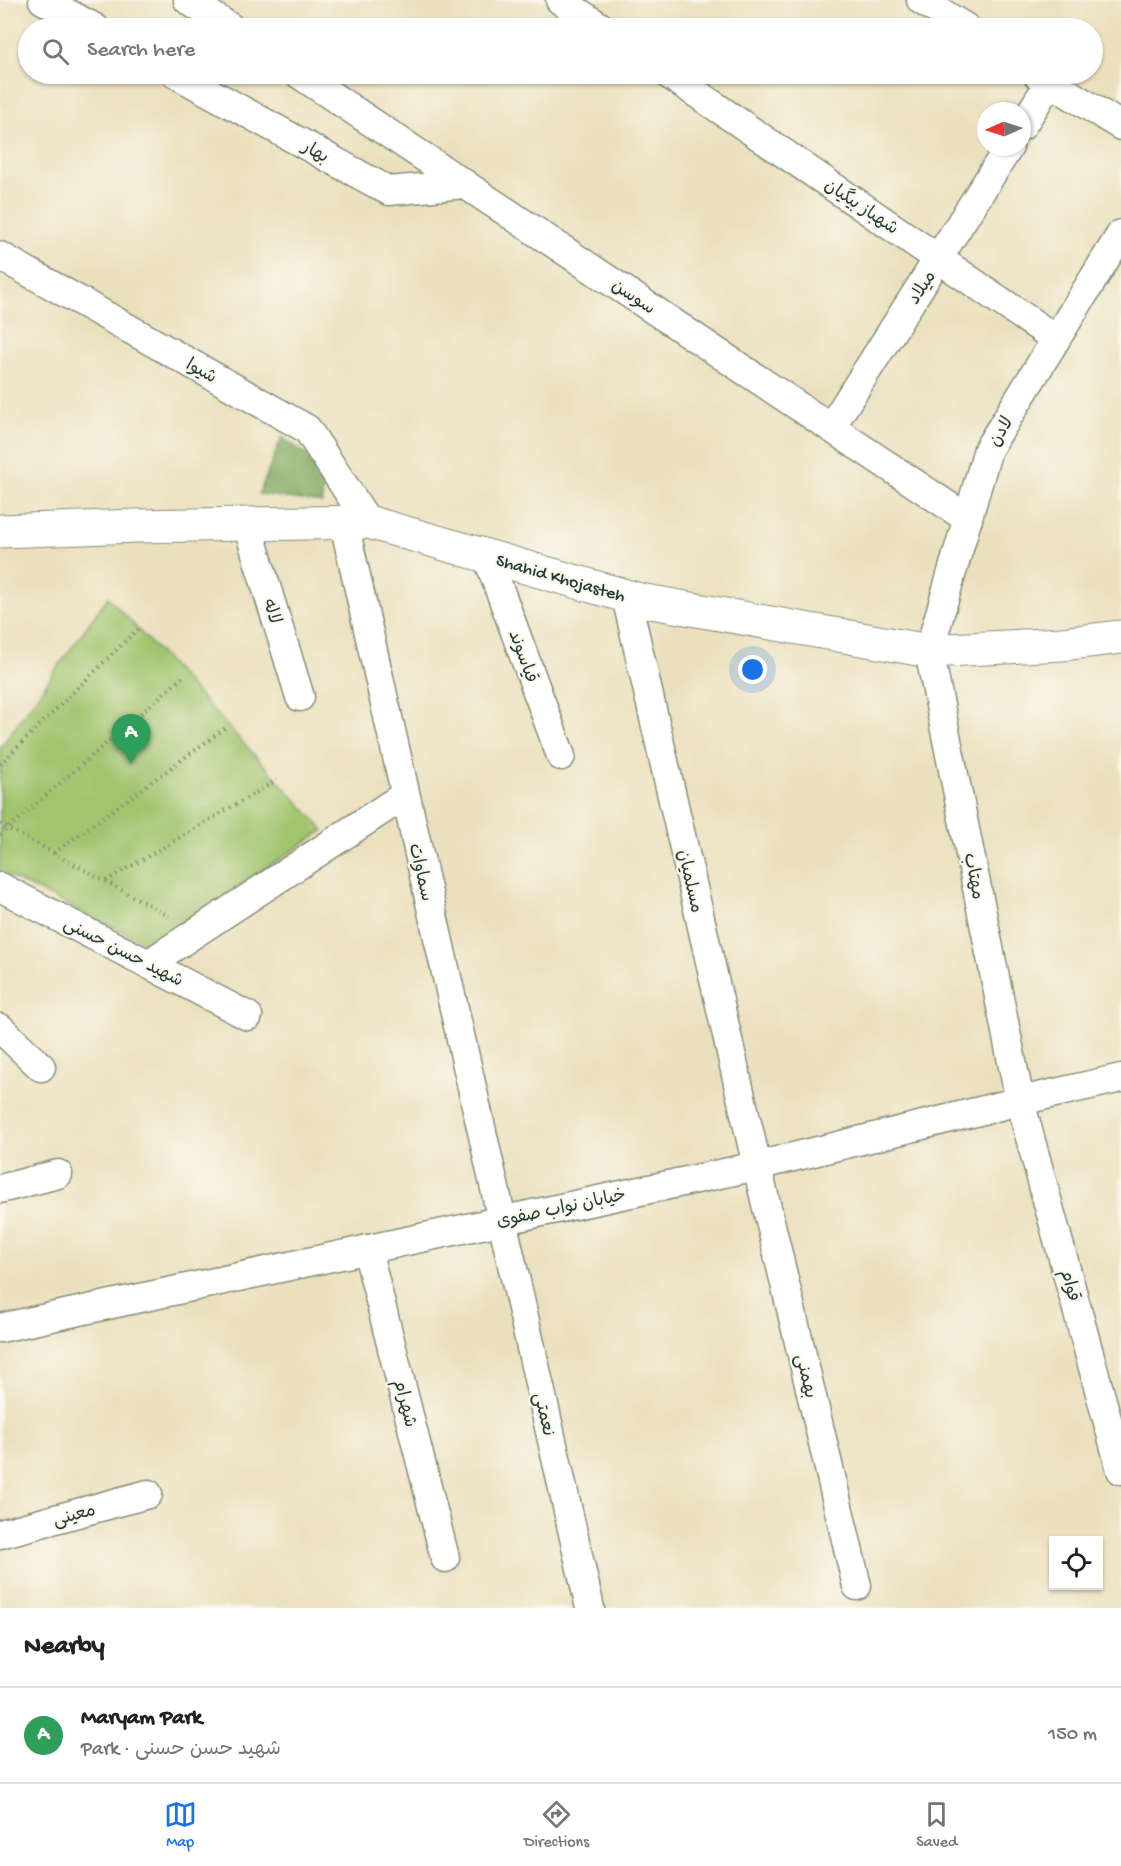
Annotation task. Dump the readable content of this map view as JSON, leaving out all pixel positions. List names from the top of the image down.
{
  "streets": {
    "main road": ["Shahid Khojasteh"],
    "street": [
      "بهار",
      "شهباز بیگیان",
      "میلاد",
      "سوسن",
      "شیوا",
      "لادن",
      "لاله",
      "قیاسوند",
      "سماوات",
      "مهتاب",
      "مسلمیان",
      "شهید حسن حسنی",
      "خیابان نواب صفوی",
      "قوام",
      "بهمنی",
      "شهرام",
      "نعمتی",
      "معینی"
    ]
  },
  "crossings": [
    ["بهار", "سوسن"],
    ["شهباز بیگیان", "میلاد"],
    ["شهباز بیگیان", "لادن"],
    ["میلاد", "سوسن"],
    ["سوسن", "لادن"],
    ["شیوا", "Shahid Khojasteh"],
    ["شیوا", "سماوات"],
    ["لادن", "Shahid Khojasteh"],
    ["لادن", "مهتاب"],
    ["Shahid Khojasteh", "لاله"],
    ["Shahid Khojasteh", "قیاسوند"],
    ["Shahid Khojasteh", "سماوات"],
    ["Shahid Khojasteh", "مهتاب"],
    ["Shahid Khojasteh", "مسلمیان"],
    ["سماوات", "خیابان نواب صفوی"],
    ["سماوات", "نعمتی"],
    ["مهتاب", "خیابان نواب صفوی"],
    ["مهتاب", "قوام"],
    ["مسلمیان", "خیابان نواب صفوی"],
    ["مسلمیان", "بهمنی"],
    ["خیابان نواب صفوی", "قوام"],
    ["خیابان نواب صفوی", "بهمنی"],
    ["خیابان نواب صفوی", "شهرام"],
    ["خیابان نواب صفوی", "نعمتی"]
  ],
  "north": "left",
  "page": {
    "search": "Search here",
    "pins": "A",
    "heading": "Nearby",
    "list": [
      {
        "mark": "A",
        "name": "Maryam Park",
        "note": "Park · شهید حسن حسنی",
        "value": "150 m"
      }
    ],
    "nav": ["Map", "Directions", "Saved"]
  }
}
